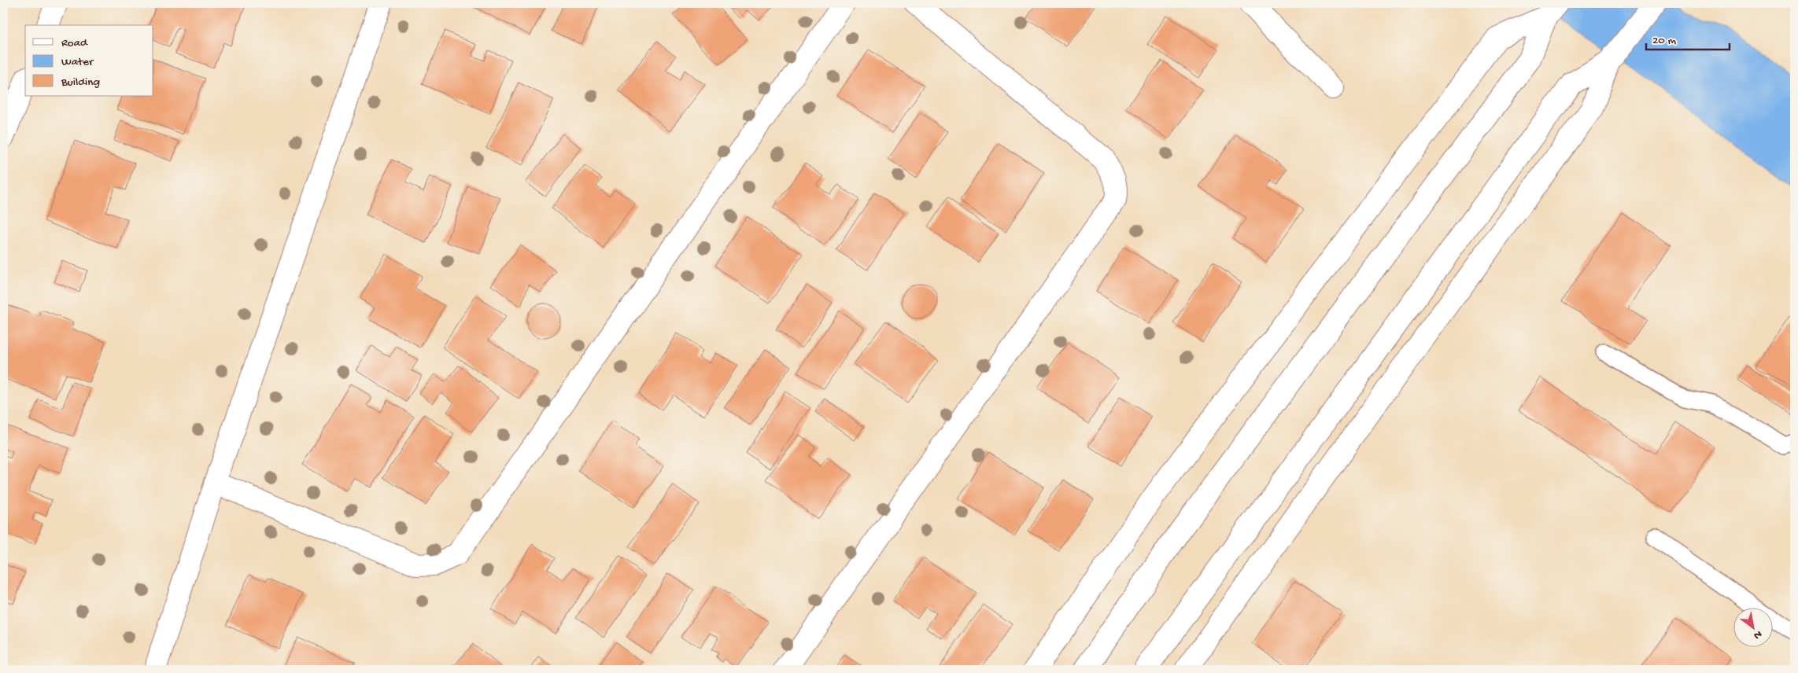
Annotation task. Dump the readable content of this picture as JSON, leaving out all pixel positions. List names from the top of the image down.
{
  "legend": ["Road", "Water", "Building"],
  "scale_bar": "20 m",
  "north": "bottom right"
}
